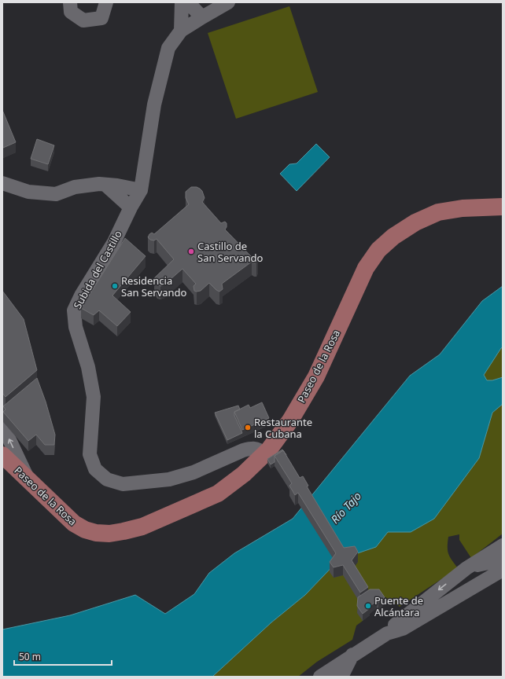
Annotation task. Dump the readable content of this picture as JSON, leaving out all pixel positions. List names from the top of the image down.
{
  "streets": {
    "main road": ["Paseo de la Rosa"],
    "street": ["Subida del Castillo"]
  },
  "crossings": [
    ["Subida del Castillo", "Paseo de la Rosa"]
  ],
  "water": ["Río Tajo"],
  "places": [
    "Castillo de San Servando",
    "Residencia San Servando",
    "Restaurante la Cubana",
    "Puente de Alcántara"
  ],
  "scale_bar": "50 m"
}
